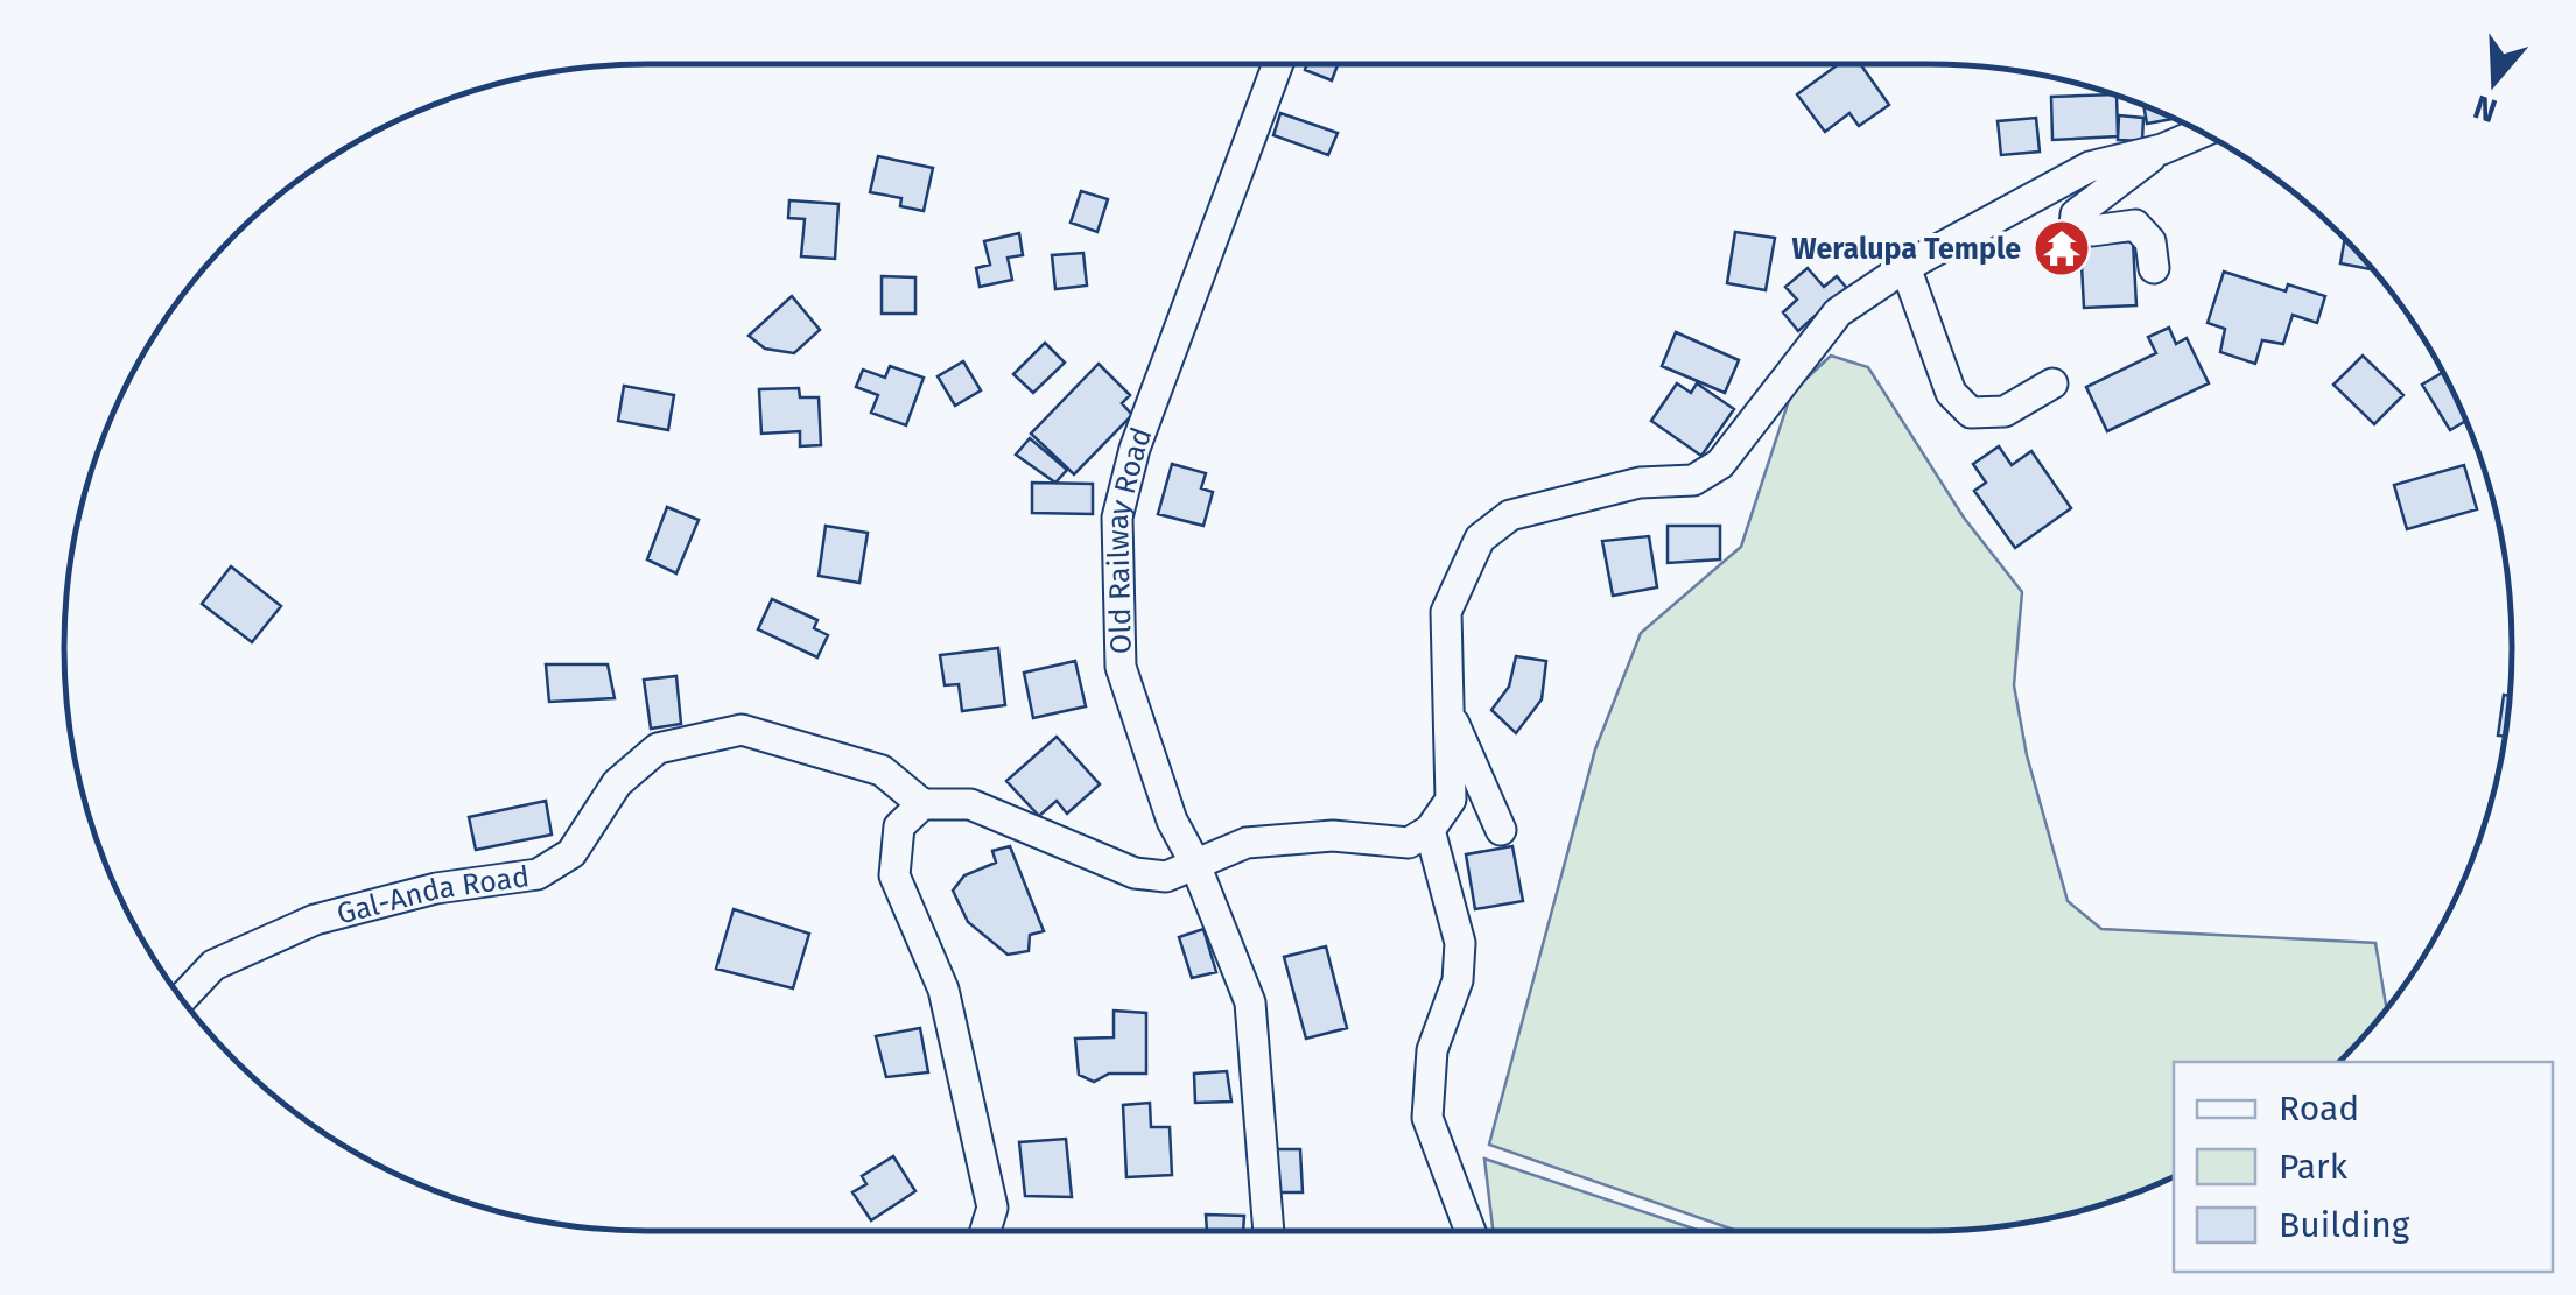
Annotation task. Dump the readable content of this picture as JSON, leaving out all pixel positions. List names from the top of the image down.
{
  "streets": {
    "street": ["Old Railway Road", "Gal-Anda Road"]
  },
  "places": {
    "temple": ["Weralupa Temple"]
  },
  "legend": ["Road", "Park", "Building"],
  "north": "bottom"
}
